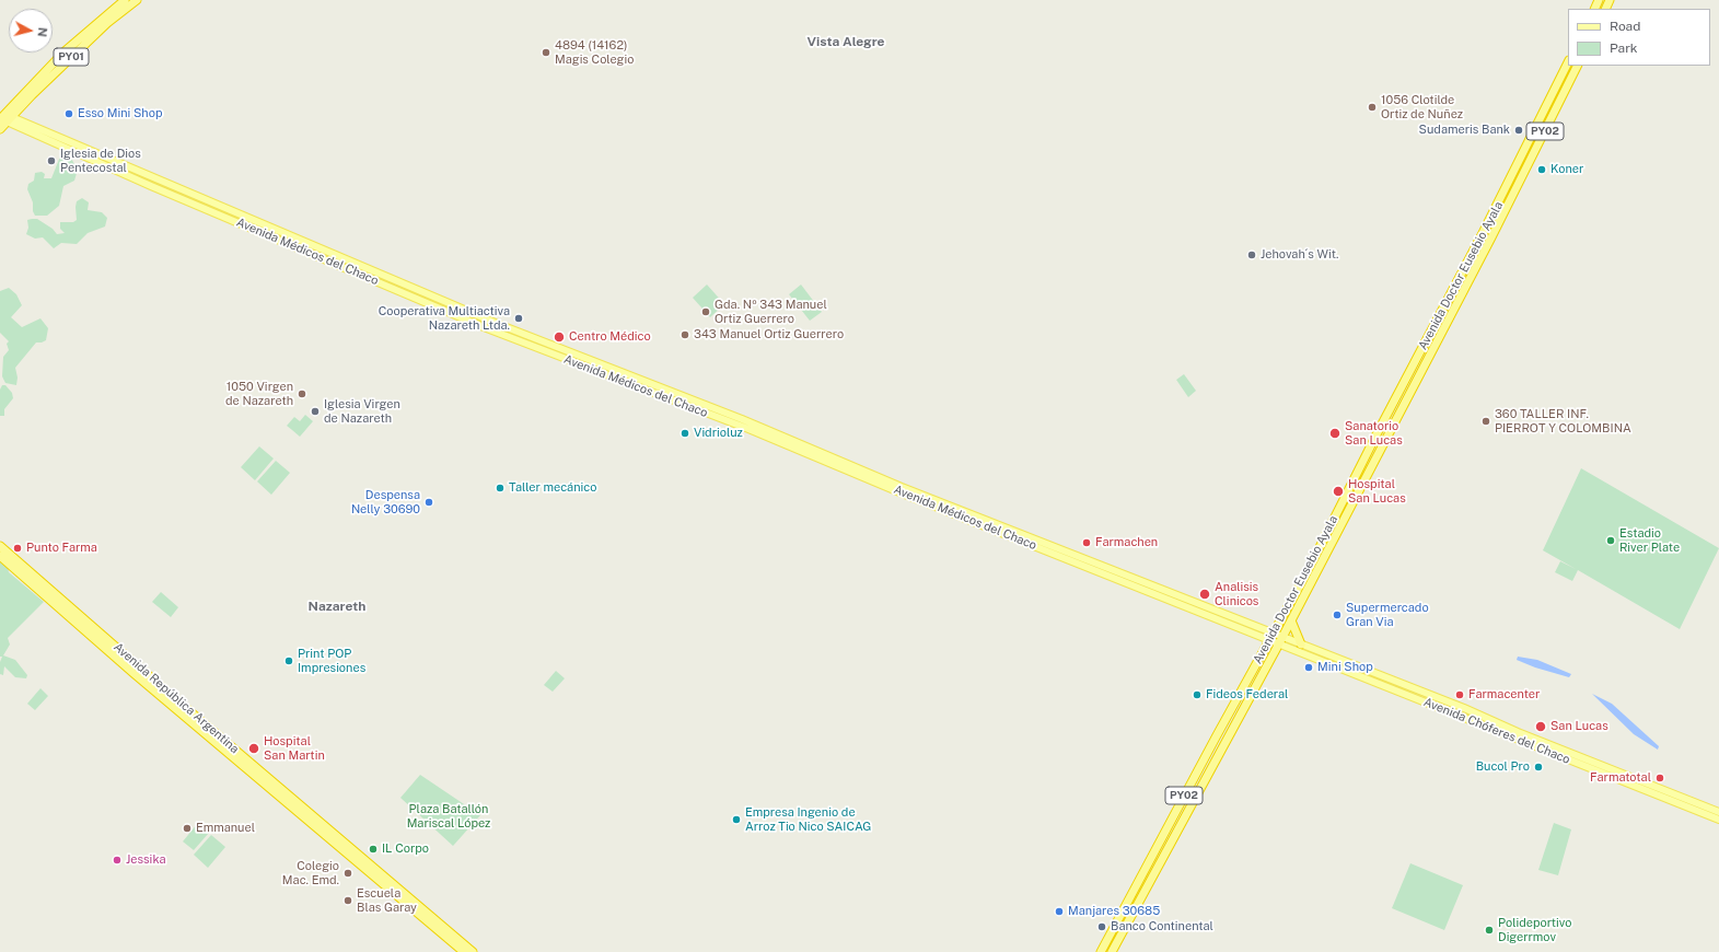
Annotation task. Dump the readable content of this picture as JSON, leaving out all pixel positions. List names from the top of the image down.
{
  "streets": {
    "highway": [
      "PY01",
      "PY02",
      "Avenida Doctor Eusebio Ayala",
      "Avenida República Argentina"
    ],
    "main road": ["Avenida Médicos del Chaco", "Avenida Chóferes del Chaco"]
  },
  "crossings": [
    ["PY01", "Avenida Médicos del Chaco"],
    ["Avenida Médicos del Chaco", "Avenida Doctor Eusebio Ayala"],
    ["Avenida Médicos del Chaco", "Avenida Chóferes del Chaco"],
    ["Avenida Doctor Eusebio Ayala", "Avenida Chóferes del Chaco"]
  ],
  "districts": ["Vista Alegre", "Nazareth"],
  "parks": ["Plaza Batallón Mariscal López"],
  "places": [
    "4894 (14162) Magis Colegio",
    "1056 Clotilde Ortiz de Nuñez",
    "Esso Mini Shop",
    "Sudameris Bank",
    "Iglesia de Dios Pentecostal",
    "Koner",
    "Jehovah´s Wit.",
    "Gda. Nº 343 Manuel Ortiz Guerrero",
    "Cooperativa Multiactiva Nazareth Ltda.",
    "343 Manuel Ortiz Guerrero",
    "Centro Médico",
    "1050 Virgen de Nazareth",
    "Iglesia Virgen de Nazareth",
    "360 TALLER INF. PIERROT Y COLOMBINA",
    "Vidrioluz",
    "Sanatorio San Lucas",
    "Taller mecánico",
    "Hospital San Lucas",
    "Despensa Nelly 30690",
    "Estadio River Plate",
    "Farmachen",
    "Punto Farma",
    "Analisis Clinicos",
    "Supermercado Gran Via",
    "Print POP Impresiones",
    "Mini Shop",
    "Fideos Federal",
    "Farmacenter",
    "San Lucas",
    "Hospital San Martin",
    "Bucol Pro",
    "Farmatotal",
    "Empresa Ingenio de Arroz Tio Nico SAICAG",
    "Emmanuel",
    "IL Corpo",
    "Jessika",
    "Colegio Mac. Emd.",
    "Escuela Blas Garay",
    "Manjares 30685",
    "Banco Continental",
    "Polideportivo Digerrmov"
  ],
  "legend": ["Road", "Park"],
  "north": "right"
}
